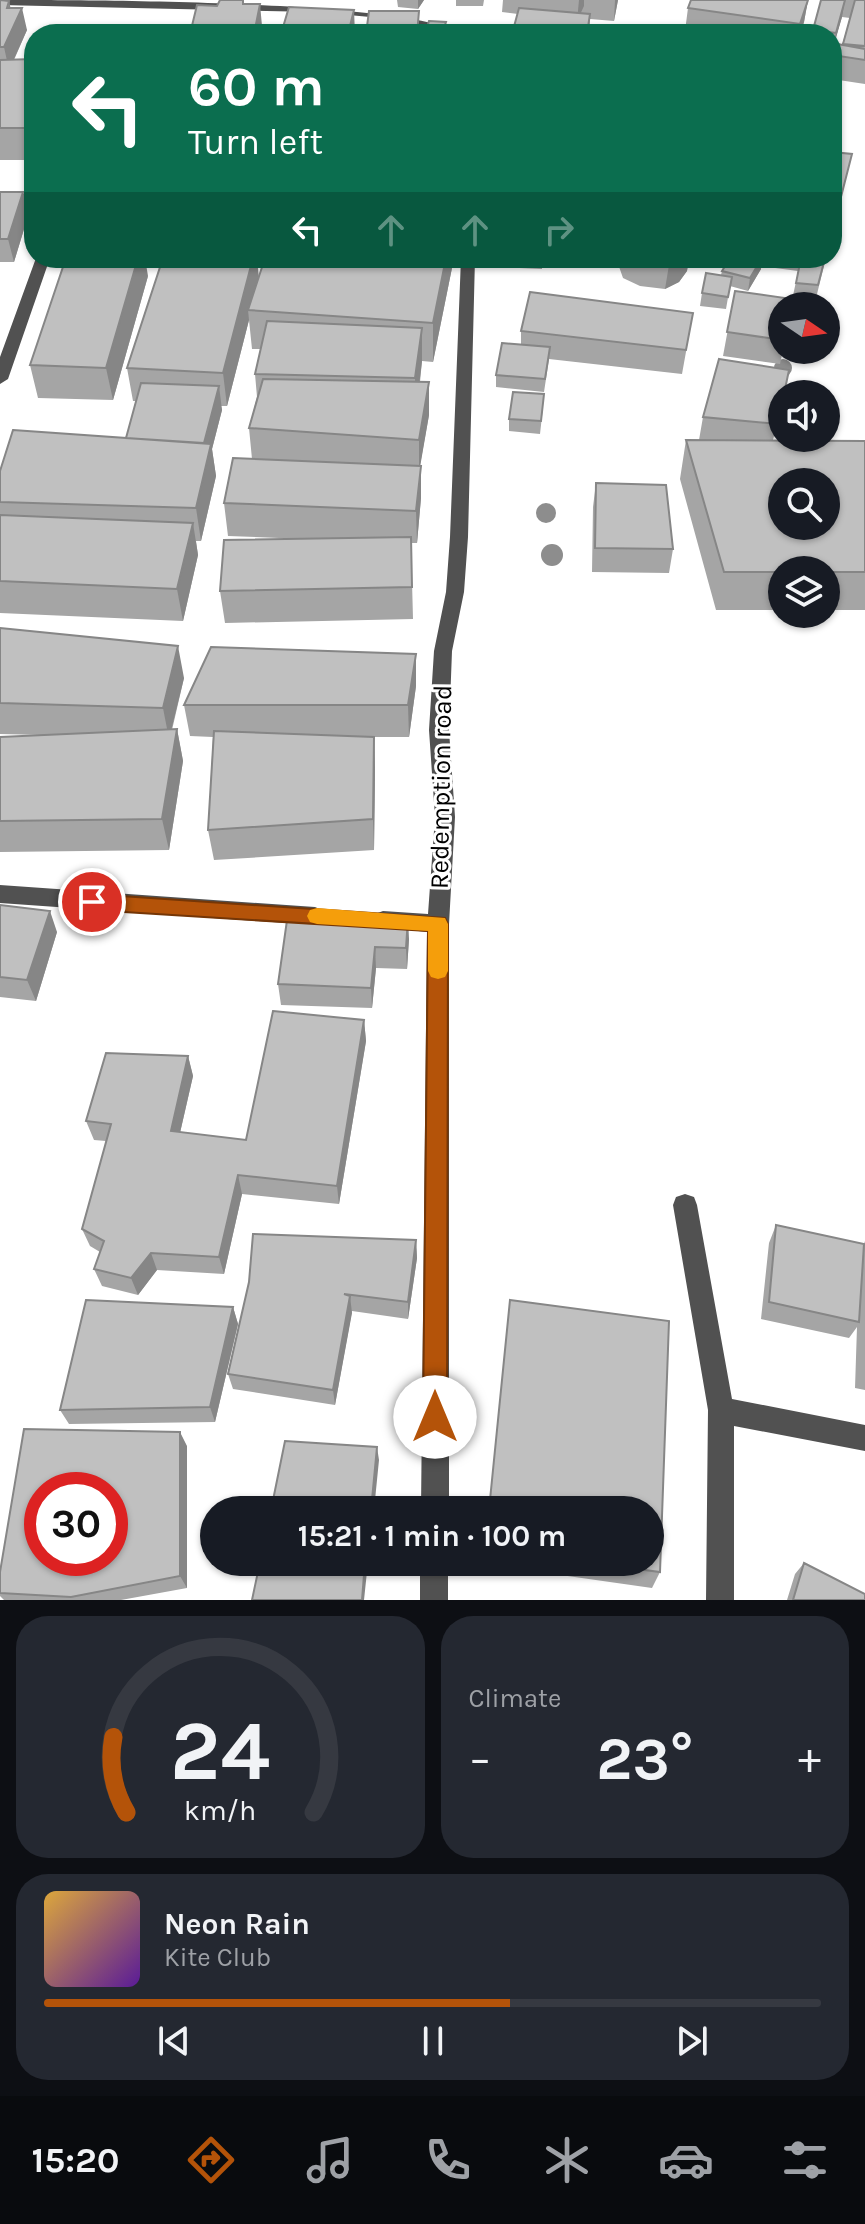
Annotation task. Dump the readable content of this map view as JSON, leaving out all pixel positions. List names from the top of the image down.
{
  "streets": {
    "street": ["Redemption road"]
  },
  "north": "right",
  "page": {
    "turn": ["60 m", "Turn left"],
    "limit": "30",
    "trip": "15:21 · 1 min · 100 m",
    "tile": "Climate",
    "heat": ["−", "23°", "+"],
    "song": ["Neon Rain", "Kite Club"],
    "tabs": "15:20",
    "gauge": ["24", "km/h"]
  }
}
